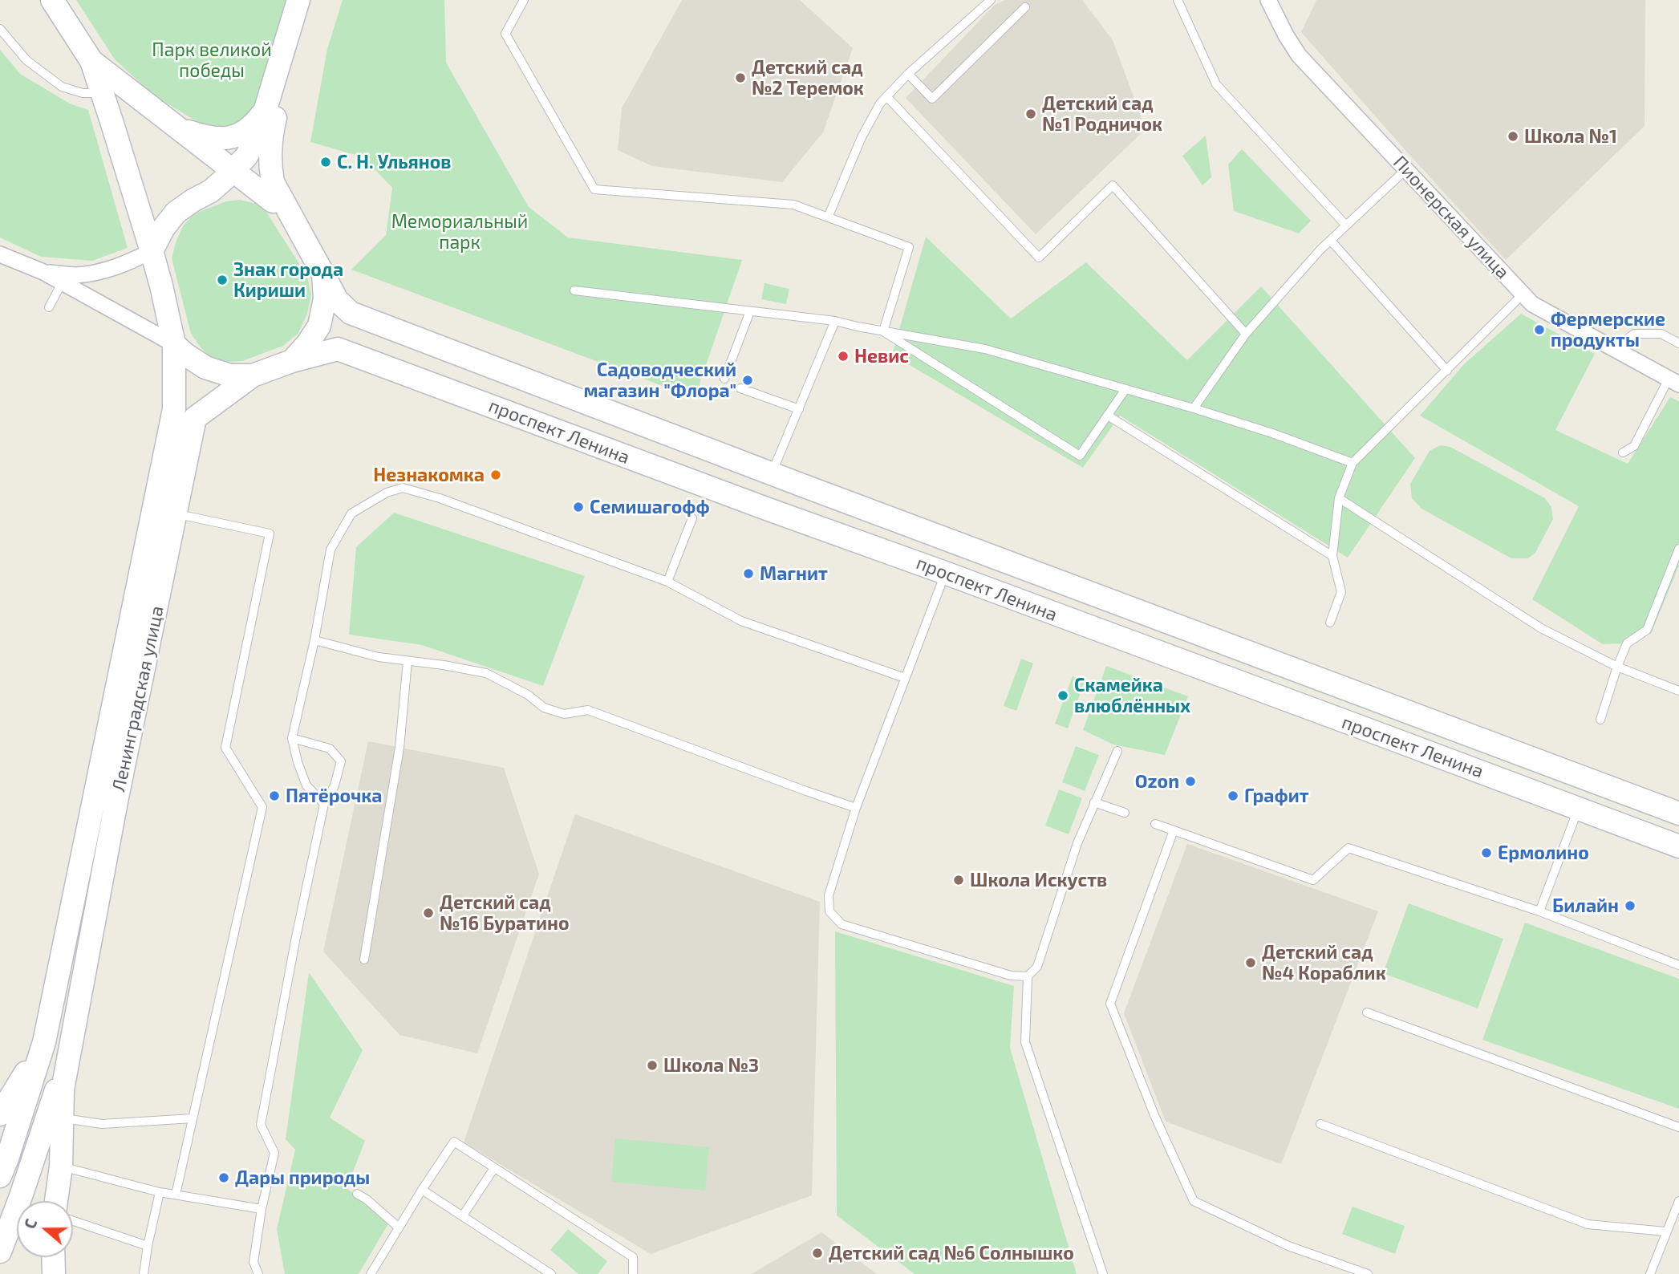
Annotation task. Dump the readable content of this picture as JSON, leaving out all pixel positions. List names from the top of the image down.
{
  "streets": {
    "main road": ["проспект Ленина", "Ленинградская улица"],
    "street": ["Пионерская улица"]
  },
  "crossings": [
    ["проспект Ленина", "Ленинградская улица"]
  ],
  "parks": ["Парк великой победы", "Мемориальный парк"],
  "places": [
    "Детский сад №2 Теремок",
    "Детский сад №1 Родничок",
    "Школа №1",
    "С. Н. Ульянов",
    "Знак города Кириши",
    "Фермерские продукты",
    "Невис",
    "Садоводческий магазин \"Флора\"",
    "Незнакомка",
    "Семишагофф",
    "Магнит",
    "Скамейка влюблённых",
    "Ozon",
    "Пятёрочка",
    "Графит",
    "Ермолино",
    "Школа Искуств",
    "Билайн",
    "Детский сад №16 Буратино",
    "Детский сад №4 Кораблик",
    "Школа №3",
    "Дары природы",
    "Детский сад №6 Солнышко"
  ],
  "north": "left"
}
